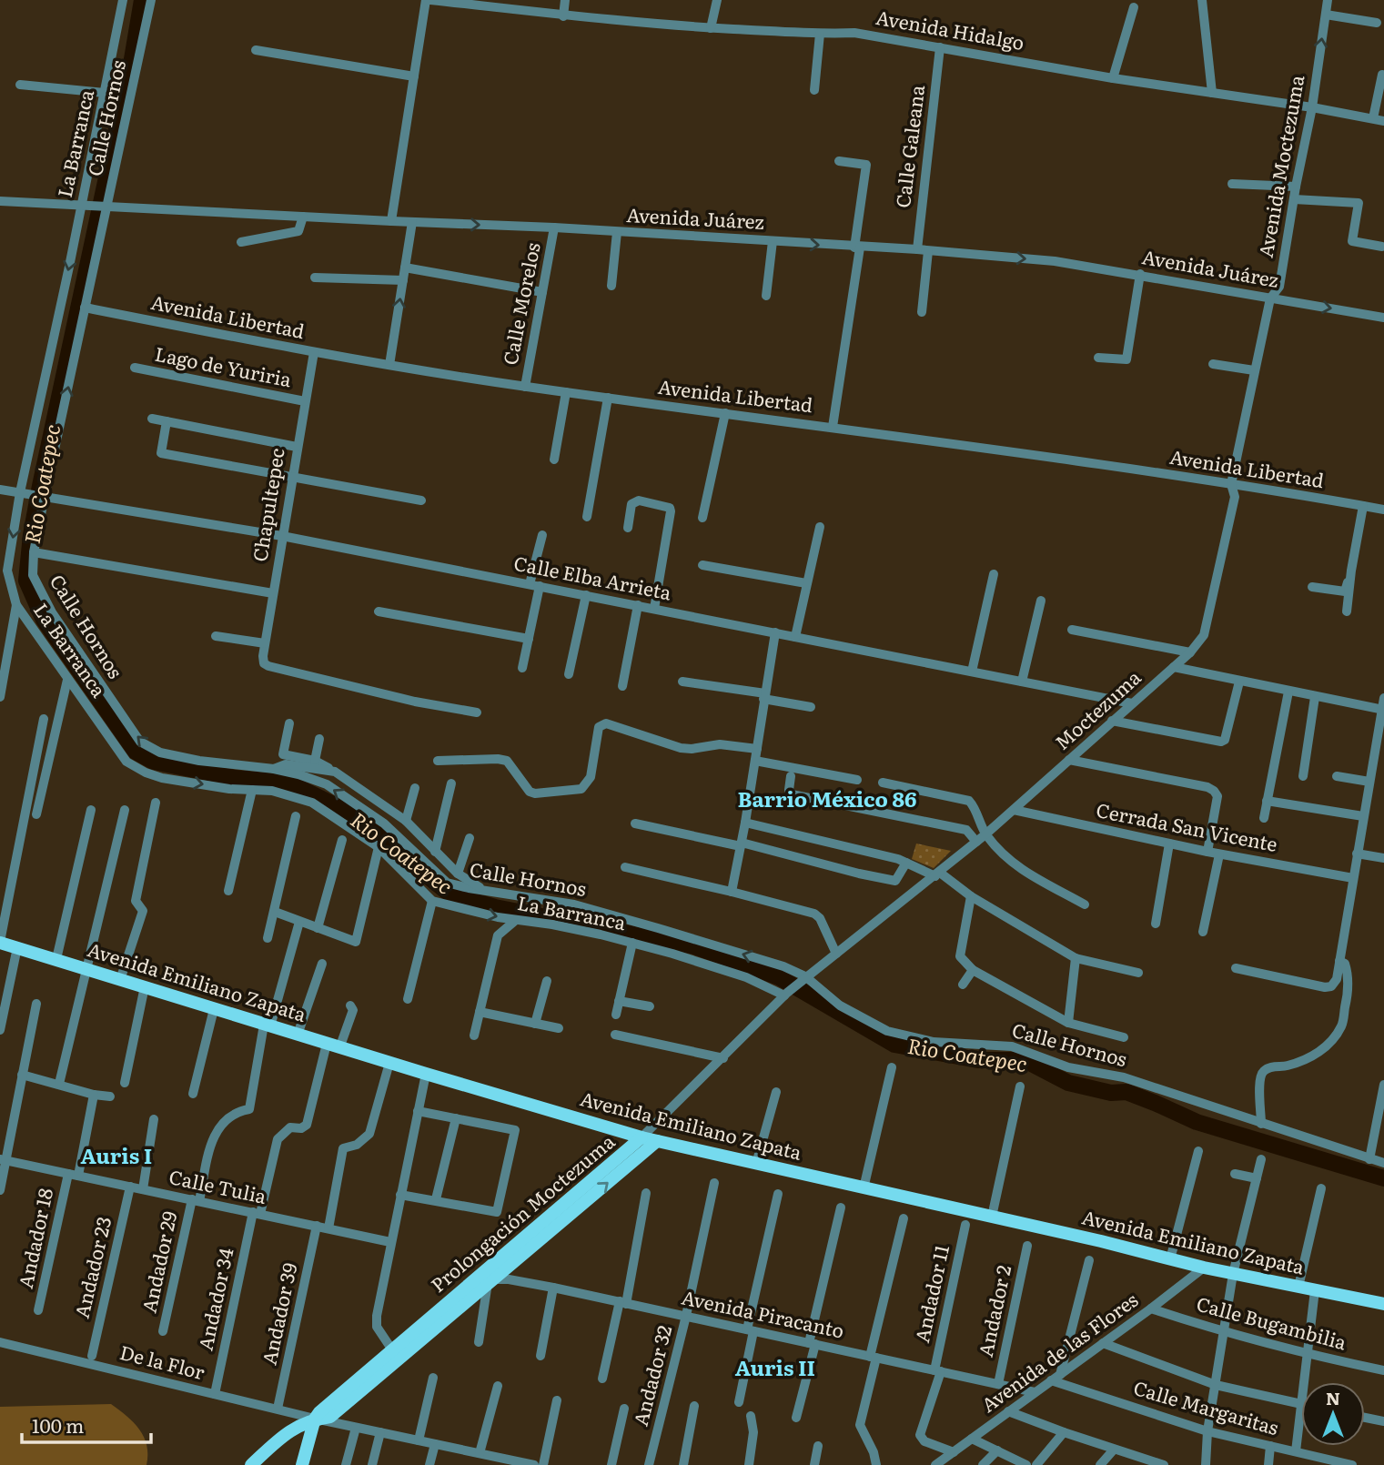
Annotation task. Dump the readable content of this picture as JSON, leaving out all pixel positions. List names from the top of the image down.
{
  "streets": {
    "main road": ["Avenida Emiliano Zapata", "Prolongación Moctezuma"],
    "street": [
      "Avenida Hidalgo",
      "Calle Hornos",
      "La Barranca",
      "Calle Galeana",
      "Avenida Moctezuma",
      "Avenida Juárez",
      "Calle Morelos",
      "Avenida Libertad",
      "Lago de Yuriria",
      "Chapultepec",
      "Calle Elba Arrieta",
      "Moctezuma",
      "Cerrada San Vicente",
      "Calle Tulia",
      "Andador 18",
      "Andador 29",
      "Andador 23",
      "Andador 11",
      "Andador 34",
      "Andador 2",
      "Andador 39",
      "Avenida Piracanto",
      "Calle Bugambilia",
      "Avenida de las Flores",
      "De la Flor",
      "Andador 32",
      "Calle Margaritas"
    ]
  },
  "crossings": [
    ["Avenida Hidalgo", "Calle Galeana"],
    ["Avenida Hidalgo", "Avenida Moctezuma"],
    ["Calle Hornos", "Avenida Juárez"],
    ["Calle Hornos", "Avenida Libertad"],
    ["Calle Hornos", "Calle Elba Arrieta"],
    ["Calle Hornos", "Prolongación Moctezuma"],
    ["La Barranca", "Avenida Juárez"],
    ["La Barranca", "Calle Elba Arrieta"],
    ["La Barranca", "Prolongación Moctezuma"],
    ["Calle Galeana", "Avenida Juárez"],
    ["Avenida Moctezuma", "Avenida Juárez"],
    ["Avenida Moctezuma", "Avenida Libertad"],
    ["Avenida Moctezuma", "Moctezuma"],
    ["Avenida Juárez", "Calle Morelos"],
    ["Calle Morelos", "Avenida Libertad"],
    ["Avenida Libertad", "Chapultepec"],
    ["Lago de Yuriria", "Chapultepec"],
    ["Chapultepec", "Calle Elba Arrieta"],
    ["Calle Elba Arrieta", "Moctezuma"],
    ["Moctezuma", "Cerrada San Vicente"],
    ["Moctezuma", "Prolongación Moctezuma"],
    ["Cerrada San Vicente", "Prolongación Moctezuma"],
    ["Avenida Emiliano Zapata", "Prolongación Moctezuma"],
    ["Avenida Emiliano Zapata", "Andador 29"],
    ["Avenida Emiliano Zapata", "Andador 34"],
    ["Avenida Emiliano Zapata", "Avenida de las Flores"],
    ["Calle Tulia", "Andador 18"],
    ["Calle Tulia", "Andador 29"],
    ["Calle Tulia", "Andador 23"],
    ["Calle Tulia", "Andador 34"],
    ["Calle Tulia", "Andador 39"],
    ["Prolongación Moctezuma", "Avenida Piracanto"],
    ["Prolongación Moctezuma", "De la Flor"],
    ["Andador 11", "Avenida Piracanto"],
    ["Andador 34", "De la Flor"],
    ["Andador 2", "Avenida Piracanto"],
    ["Andador 39", "De la Flor"],
    ["Avenida Piracanto", "Avenida de las Flores"],
    ["Avenida Piracanto", "Andador 32"],
    ["Calle Bugambilia", "Avenida de las Flores"],
    ["Avenida de las Flores", "Calle Margaritas"]
  ],
  "one_way": ["Calle Hornos", "Avenida Juárez"],
  "districts": ["Barrio México 86", "Auris I", "Auris II"],
  "water": ["Rio Coatepec"],
  "scale_bar": "100 m",
  "north": "top"
}
